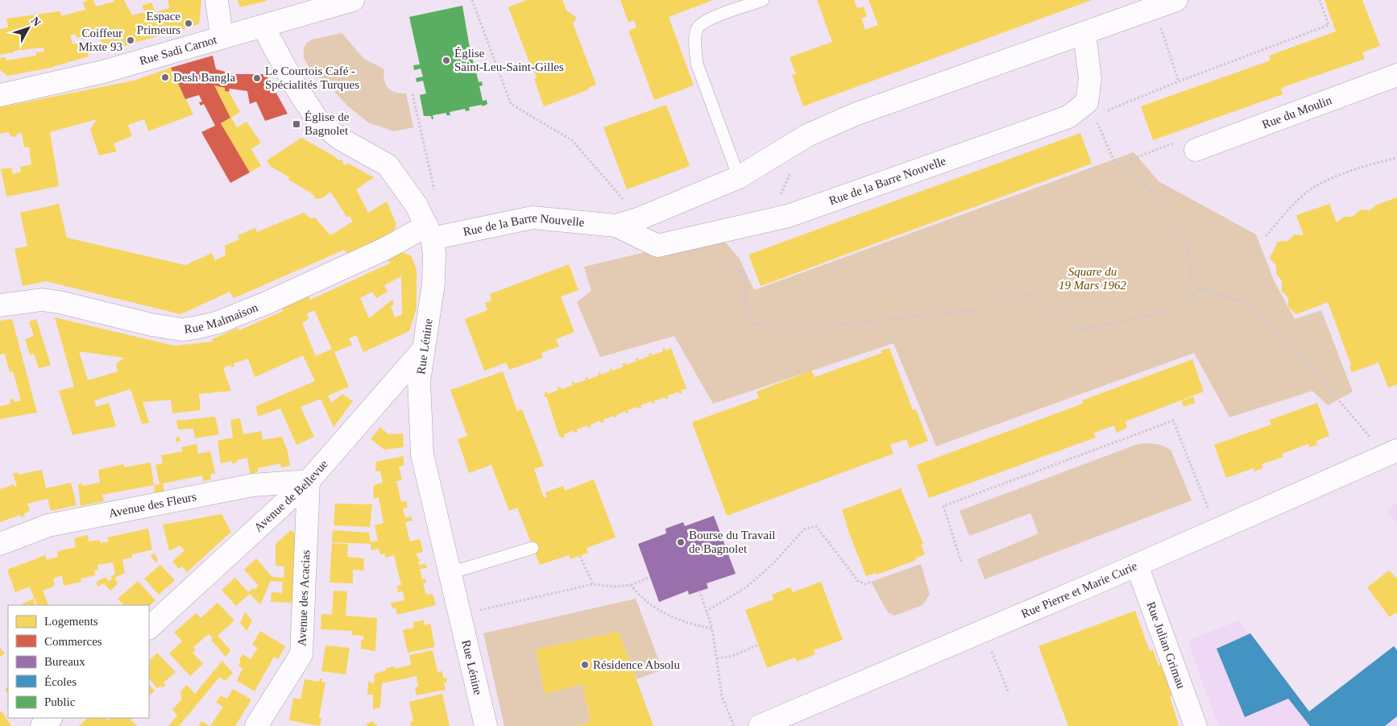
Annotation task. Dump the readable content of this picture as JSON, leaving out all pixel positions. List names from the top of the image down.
{
  "streets": {
    "street": [
      "Rue Sadi Carnot",
      "Rue du Moulin",
      "Rue de la Barre Nouvelle",
      "Rue Malmaison",
      "Rue Lénine",
      "Avenue de Bellevue",
      "Avenue des Fleurs",
      "Rue Pierre et Marie Curie",
      "Avenue des Acacias",
      "Rue Julian Grimau"
    ]
  },
  "crossings": [
    ["Rue Sadi Carnot", "Rue Lénine"],
    ["Rue de la Barre Nouvelle", "Rue Malmaison"],
    ["Rue de la Barre Nouvelle", "Rue Lénine"],
    ["Rue Malmaison", "Rue Lénine"],
    ["Rue Lénine", "Avenue de Bellevue"],
    ["Avenue de Bellevue", "Avenue des Fleurs"],
    ["Avenue de Bellevue", "Avenue des Acacias"],
    ["Avenue des Fleurs", "Avenue des Acacias"],
    ["Rue Pierre et Marie Curie", "Rue Julian Grimau"]
  ],
  "parks": ["Square du 19 Mars 1962"],
  "places": {
    "other": [
      "Espace Primeurs",
      "Coiffeur Mixte 93",
      "Église Saint-Leu-Saint-Gilles",
      "Desh Bangla",
      "Le Courtois Café - Spécialités Turques",
      "Bourse du Travail de Bagnolet",
      "Résidence Absolu"
    ],
    "transit": ["Église de Bagnolet"]
  },
  "legend": [
    "Logements",
    "Commerces",
    "Bureaux",
    "Écoles",
    "Public"
  ],
  "north": "top right"
}
